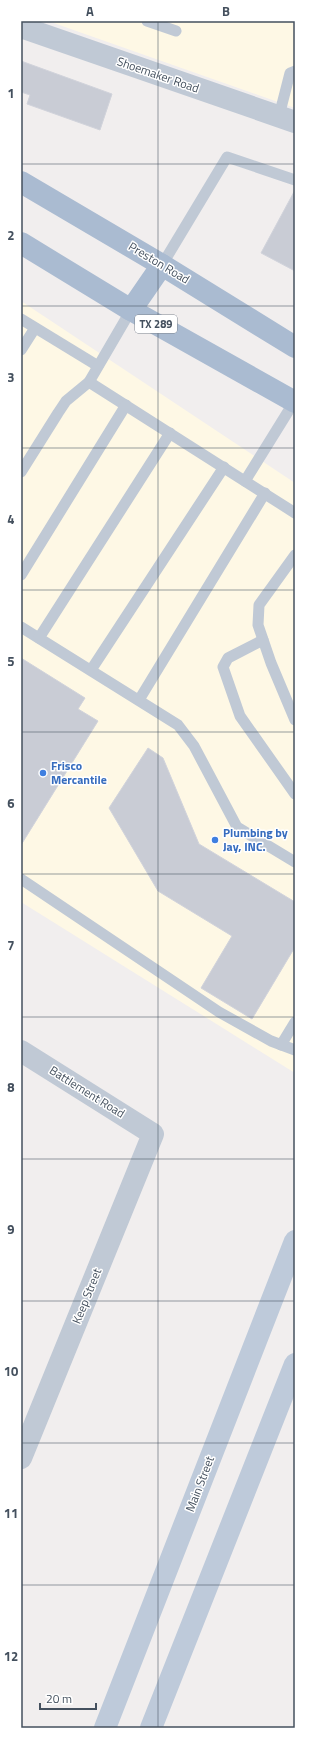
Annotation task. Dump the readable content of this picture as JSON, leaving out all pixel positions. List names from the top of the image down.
{
  "streets": {
    "main road": ["Preston Road", "TX 289", "Main Street"],
    "street": ["Shoemaker Road", "Battlement Road", "Keep Street"]
  },
  "crossings": [
    ["Battlement Road", "Keep Street"]
  ],
  "places": ["Frisco Mercantile", "Plumbing by Jay, INC."],
  "scale_bar": "20 m",
  "grid": {
    "columns": ["A", "B"],
    "rows": [
      "1",
      "2",
      "3",
      "4",
      "5",
      "6",
      "7",
      "8",
      "9",
      "10",
      "11",
      "12"
    ]
  }
}
